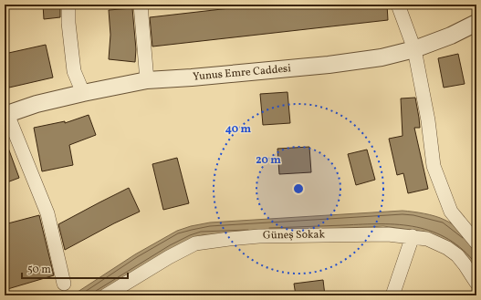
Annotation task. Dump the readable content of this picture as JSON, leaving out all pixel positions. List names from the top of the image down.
{
  "streets": {
    "street": ["Yunus Emre Caddesi", "Güneş Sokak"]
  },
  "scale_bar": "50 m",
  "rings": ["40 m", "20 m"]
}
